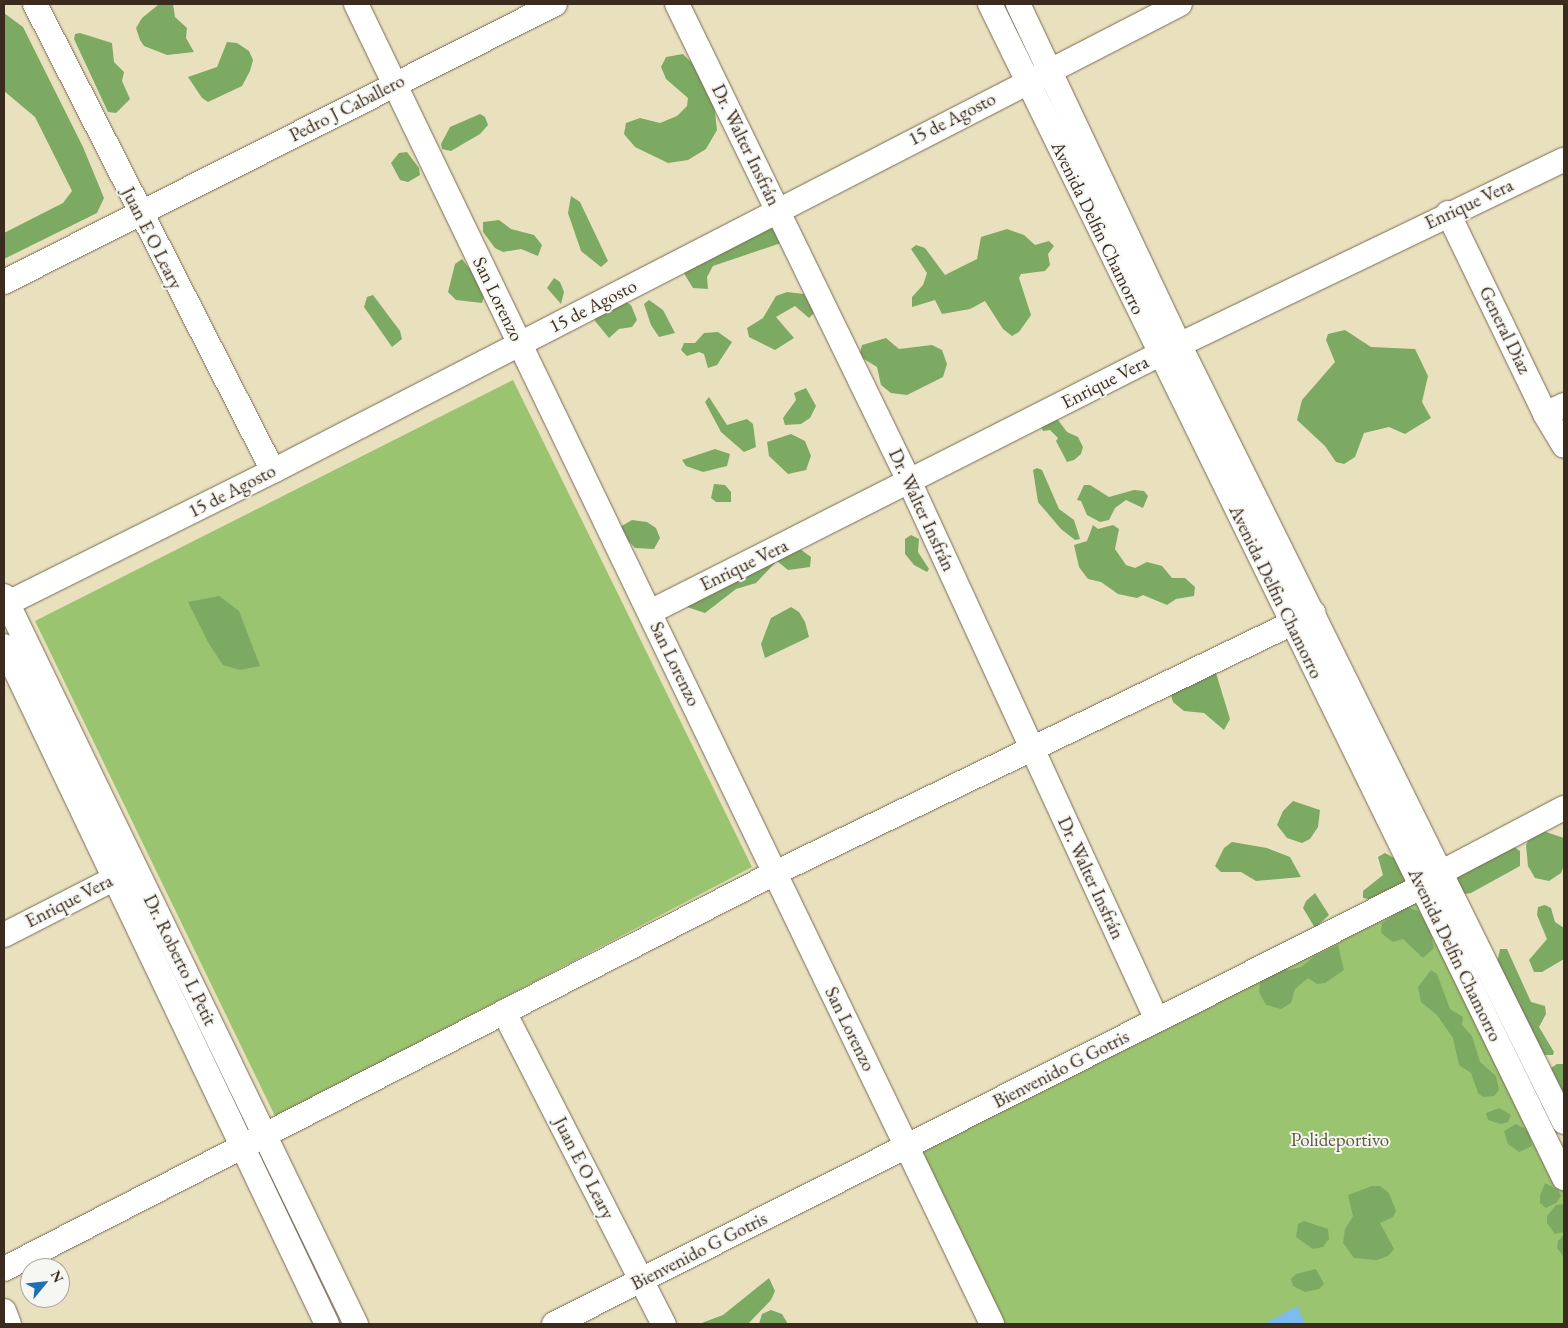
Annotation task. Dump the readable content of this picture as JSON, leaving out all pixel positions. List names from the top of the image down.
{
  "streets": {
    "street": [
      "Pedro J Caballero",
      "15 de Agosto",
      "Dr. Walter Insfrán",
      "Enrique Vera",
      "Avenida Delfin Chamorro",
      "Juan E O Leary",
      "San Lorenzo",
      "General Diaz",
      "Dr. Roberto L Petit",
      "Bienvenido G Gotris"
    ]
  },
  "crossings": [
    ["Pedro J Caballero", "Juan E O Leary"],
    ["Pedro J Caballero", "San Lorenzo"],
    ["15 de Agosto", "Dr. Walter Insfrán"],
    ["15 de Agosto", "Avenida Delfin Chamorro"],
    ["15 de Agosto", "Juan E O Leary"],
    ["15 de Agosto", "San Lorenzo"],
    ["15 de Agosto", "Dr. Roberto L Petit"],
    ["Dr. Walter Insfrán", "Enrique Vera"],
    ["Dr. Walter Insfrán", "Bienvenido G Gotris"],
    ["Enrique Vera", "Avenida Delfin Chamorro"],
    ["Enrique Vera", "San Lorenzo"],
    ["Enrique Vera", "General Diaz"],
    ["Enrique Vera", "Dr. Roberto L Petit"],
    ["Avenida Delfin Chamorro", "Bienvenido G Gotris"],
    ["Juan E O Leary", "Bienvenido G Gotris"],
    ["San Lorenzo", "Bienvenido G Gotris"]
  ],
  "parks": ["Polideportivo"],
  "north": "top right"
}
